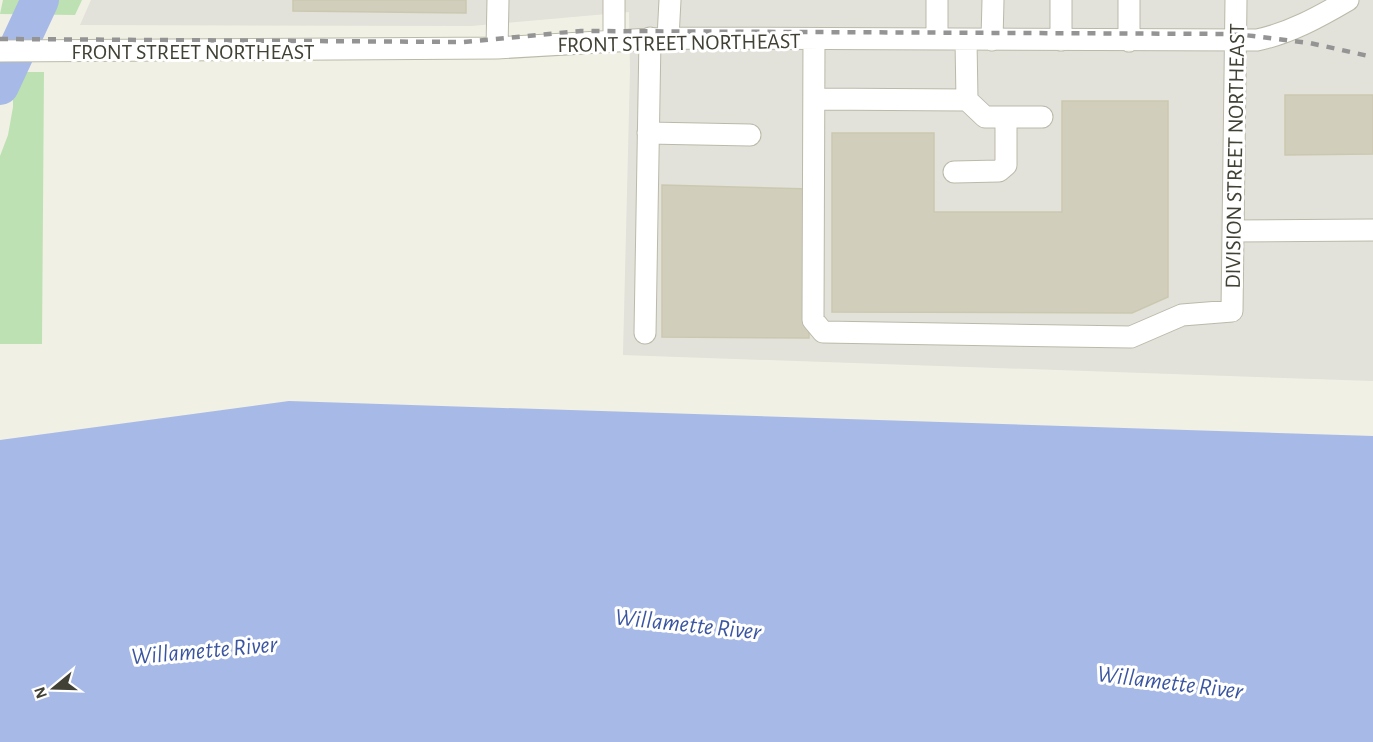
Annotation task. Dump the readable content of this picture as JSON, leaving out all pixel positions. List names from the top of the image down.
{
  "streets": {
    "street": ["FRONT STREET NORTHEAST", "DIVISION STREET NORTHEAST"]
  },
  "crossings": [
    ["FRONT STREET NORTHEAST", "DIVISION STREET NORTHEAST"]
  ],
  "water": ["Willamette River"],
  "north": "left"
}
